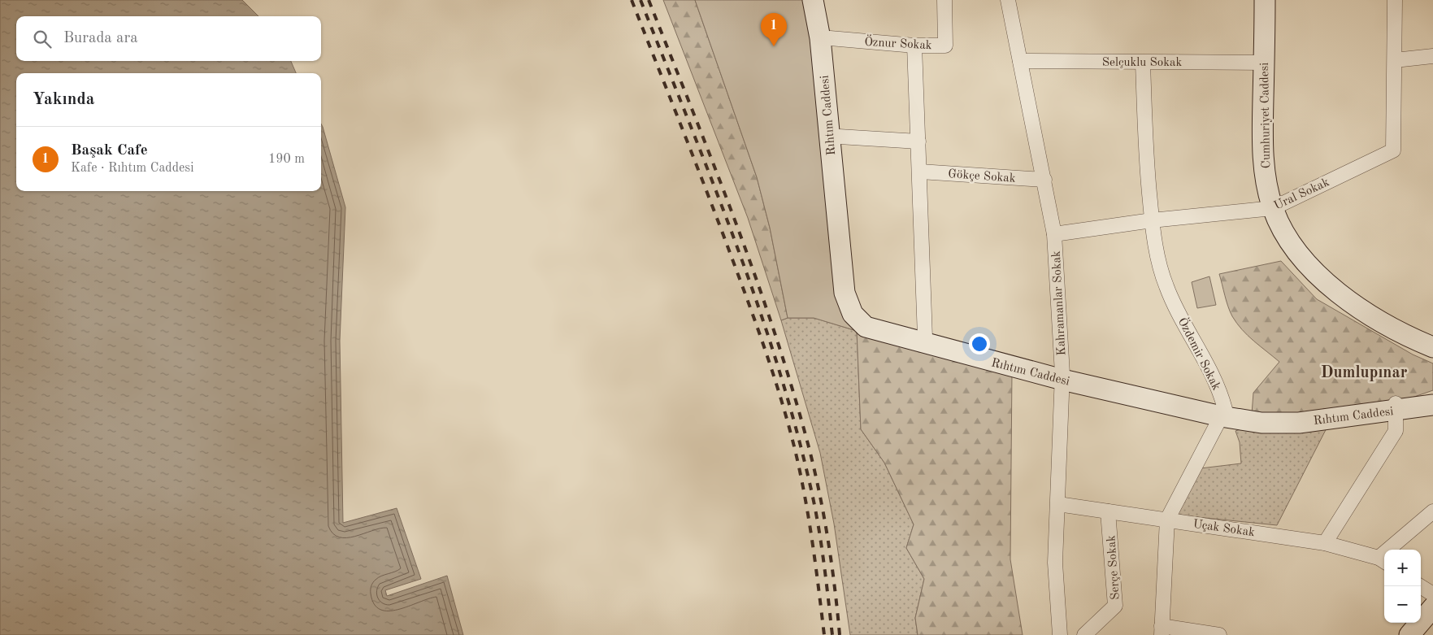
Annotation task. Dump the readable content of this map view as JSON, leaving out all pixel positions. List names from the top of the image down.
{
  "streets": {
    "main road": ["Rıhtım Caddesi", "Cumhuriyet Caddesi"],
    "street": [
      "Öznur Sokak",
      "Selçuklu Sokak",
      "Gökçe Sokak",
      "Ural Sokak",
      "Kahramanlar Sokak",
      "Özdemir Sokak",
      "Uçak Sokak",
      "Serçe Sokak"
    ]
  },
  "crossings": [
    ["Öznur Sokak", "Rıhtım Caddesi"],
    ["Selçuklu Sokak", "Cumhuriyet Caddesi"],
    ["Selçuklu Sokak", "Kahramanlar Sokak"],
    ["Selçuklu Sokak", "Özdemir Sokak"],
    ["Rıhtım Caddesi", "Kahramanlar Sokak"],
    ["Rıhtım Caddesi", "Özdemir Sokak"],
    ["Cumhuriyet Caddesi", "Ural Sokak"],
    ["Gökçe Sokak", "Kahramanlar Sokak"],
    ["Ural Sokak", "Kahramanlar Sokak"],
    ["Ural Sokak", "Özdemir Sokak"],
    ["Kahramanlar Sokak", "Uçak Sokak"],
    ["Uçak Sokak", "Serçe Sokak"]
  ],
  "districts": ["Dumlupınar"],
  "page": {
    "pins": "1",
    "search": "Burada ara",
    "heading": "Yakında",
    "list": [
      {
        "mark": "1",
        "name": "Başak Cafe",
        "note": "Kafe · Rıhtım Caddesi",
        "value": "190 m"
      }
    ],
    "map_buttons": ["+", "−"]
  }
}
